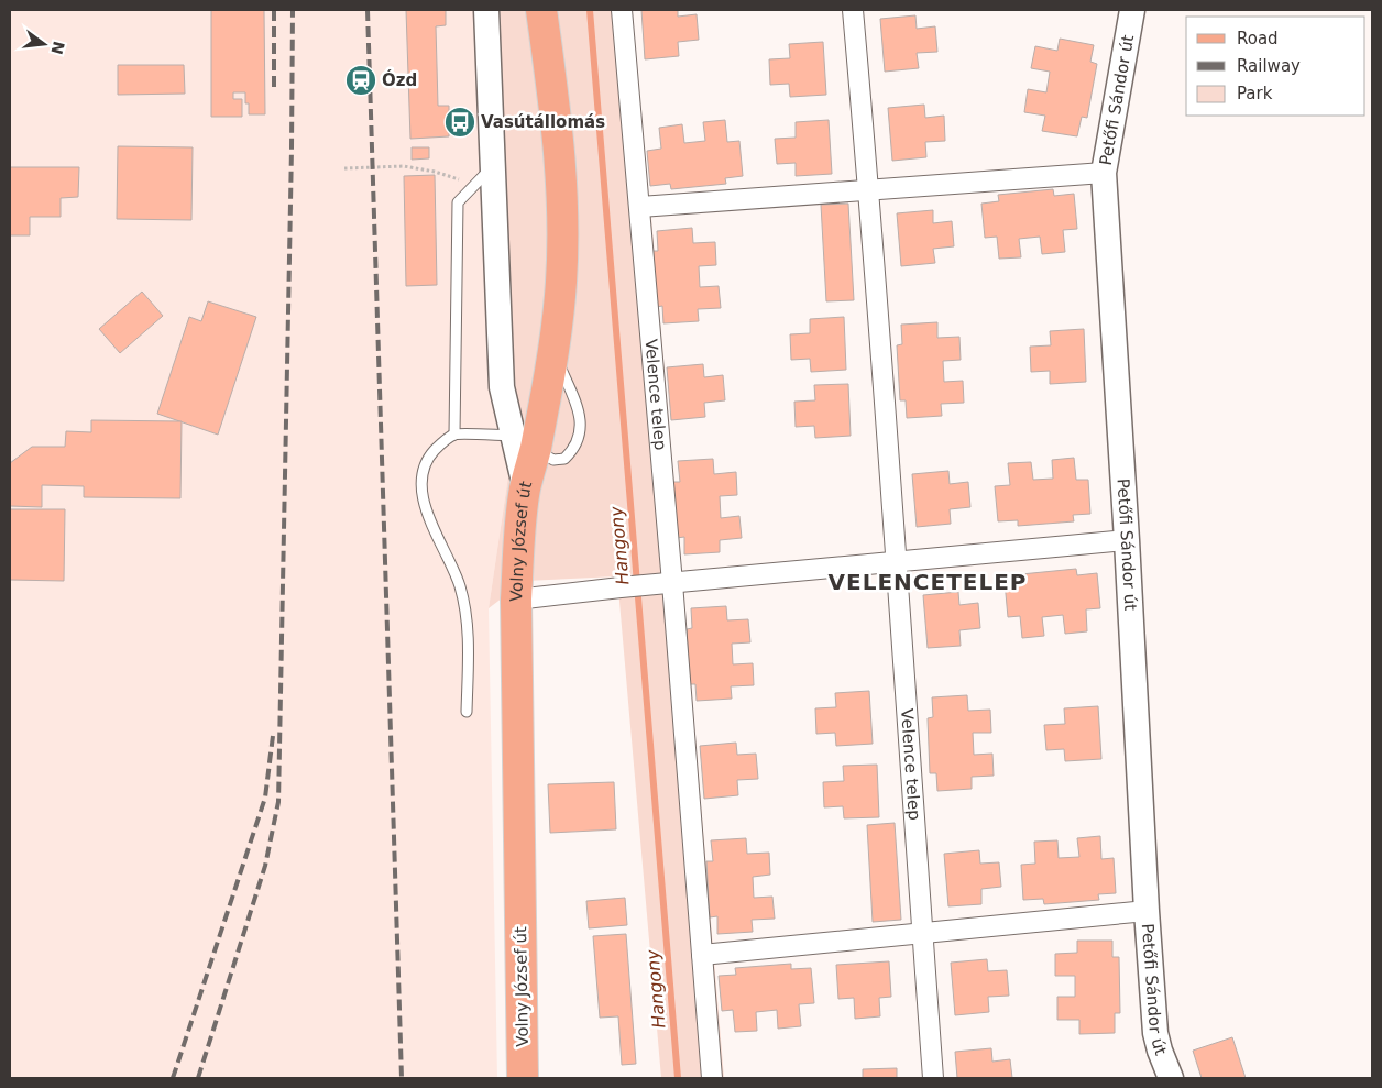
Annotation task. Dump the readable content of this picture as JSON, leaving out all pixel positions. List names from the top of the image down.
{
  "streets": {
    "main road": ["Volny József út"],
    "street": ["Petőfi Sándor út", "Velence telep"]
  },
  "districts": ["VELENCETELEP"],
  "water": ["Hangony"],
  "places": {
    "station": ["Ózd"],
    "bus stop": ["Vasútállomás"]
  },
  "legend": ["Road", "Railway", "Park"],
  "north": "right"
}
